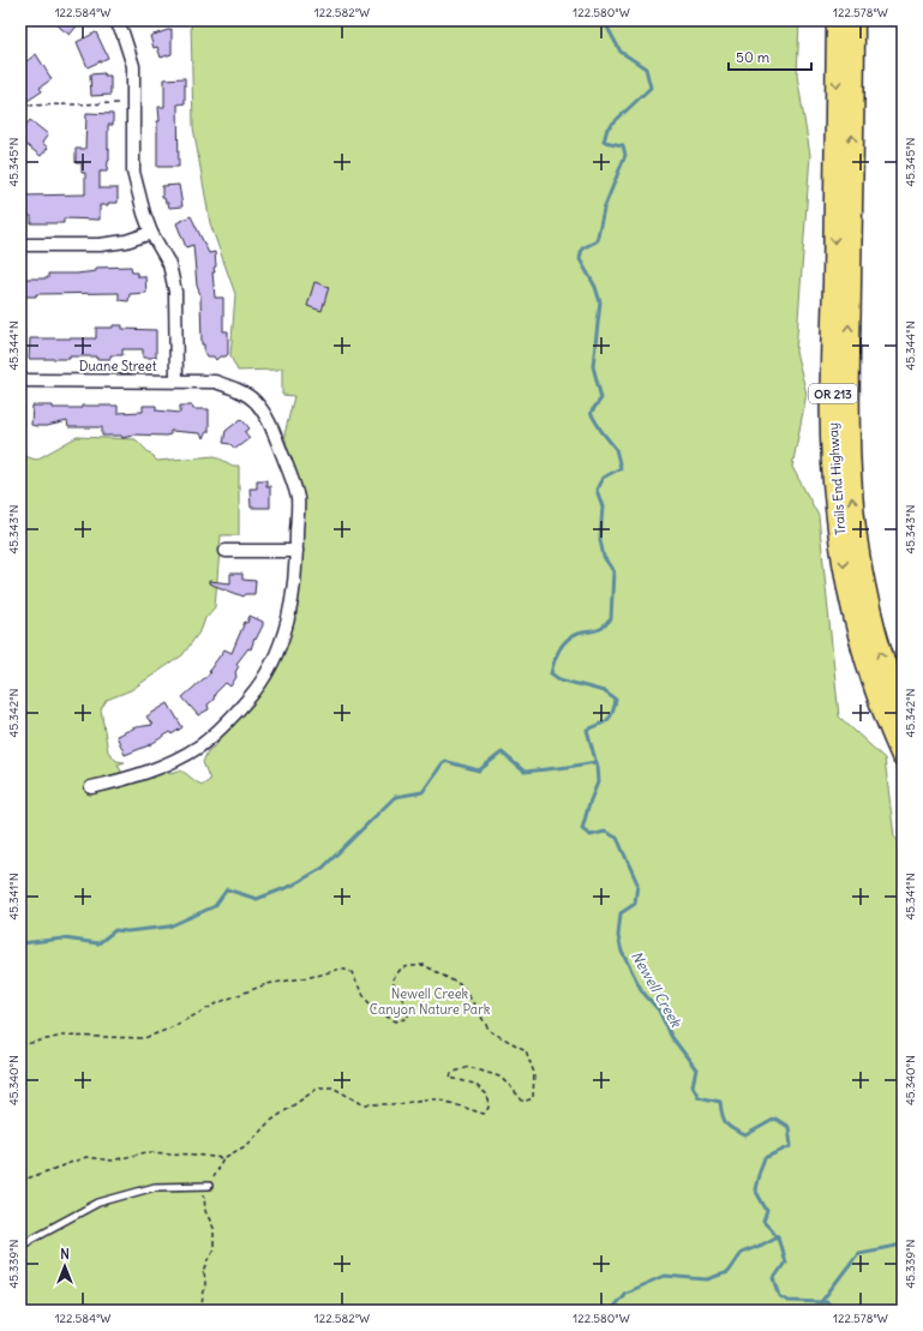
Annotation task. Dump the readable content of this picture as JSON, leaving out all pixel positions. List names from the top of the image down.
{
  "streets": {
    "highway": ["OR 213", "Trails End Highway"],
    "street": ["Duane Street"]
  },
  "water": ["Newell Creek"],
  "parks": ["Newell Creek Canyon Nature Park"],
  "scale_bar": "50 m",
  "north": "top",
  "coordinates": [
    "122.584°W",
    "122.582°W",
    "122.580°W",
    "122.578°W",
    "45.345°N",
    "45.344°N",
    "45.343°N",
    "45.342°N",
    "45.341°N",
    "45.340°N",
    "45.339°N"
  ]
}
